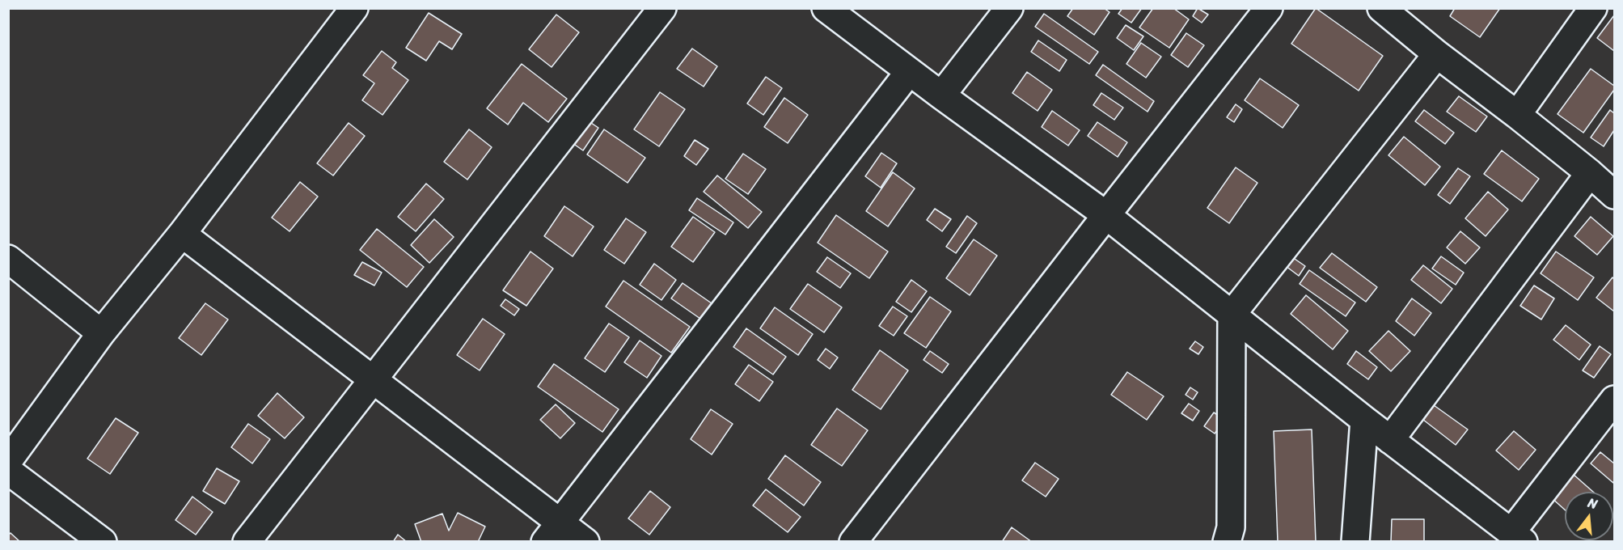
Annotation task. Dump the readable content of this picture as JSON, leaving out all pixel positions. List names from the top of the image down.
{
  "north": "top"
}
